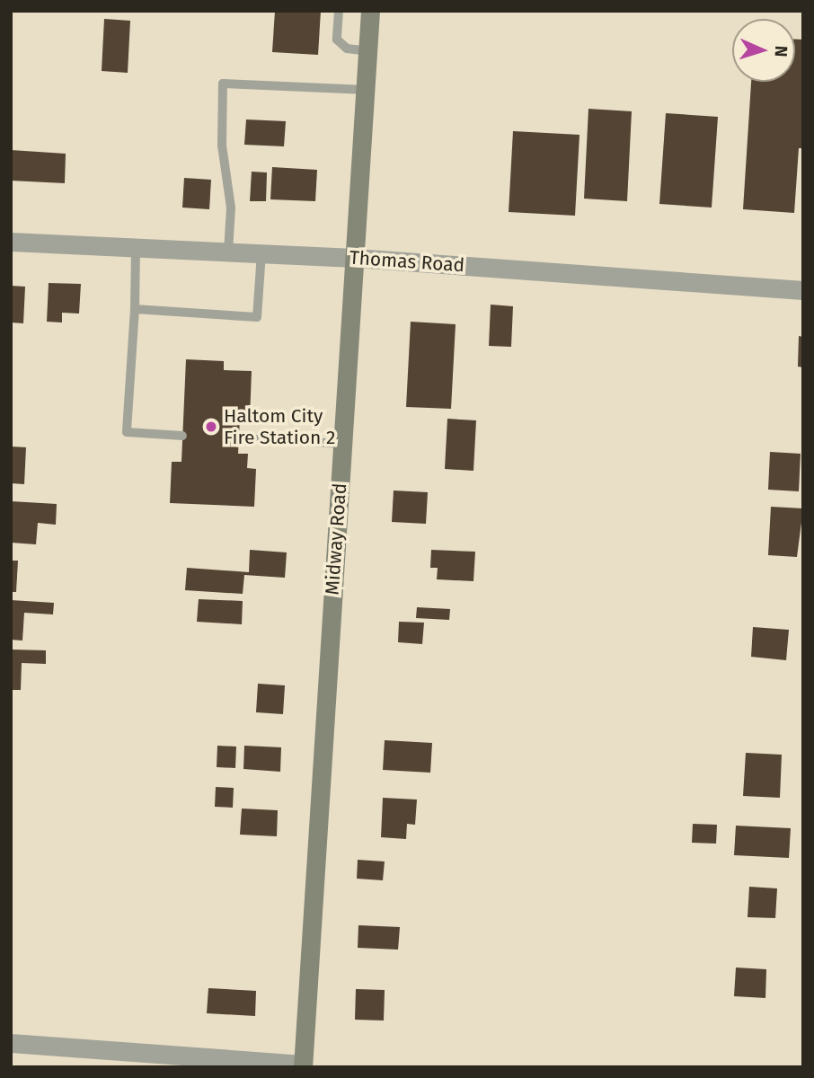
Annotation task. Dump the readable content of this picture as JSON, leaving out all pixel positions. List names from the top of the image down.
{
  "streets": {
    "main road": ["Midway Road"],
    "street": ["Thomas Road"]
  },
  "crossings": [
    ["Thomas Road", "Midway Road"]
  ],
  "places": ["Haltom City Fire Station 2"],
  "north": "right"
}
